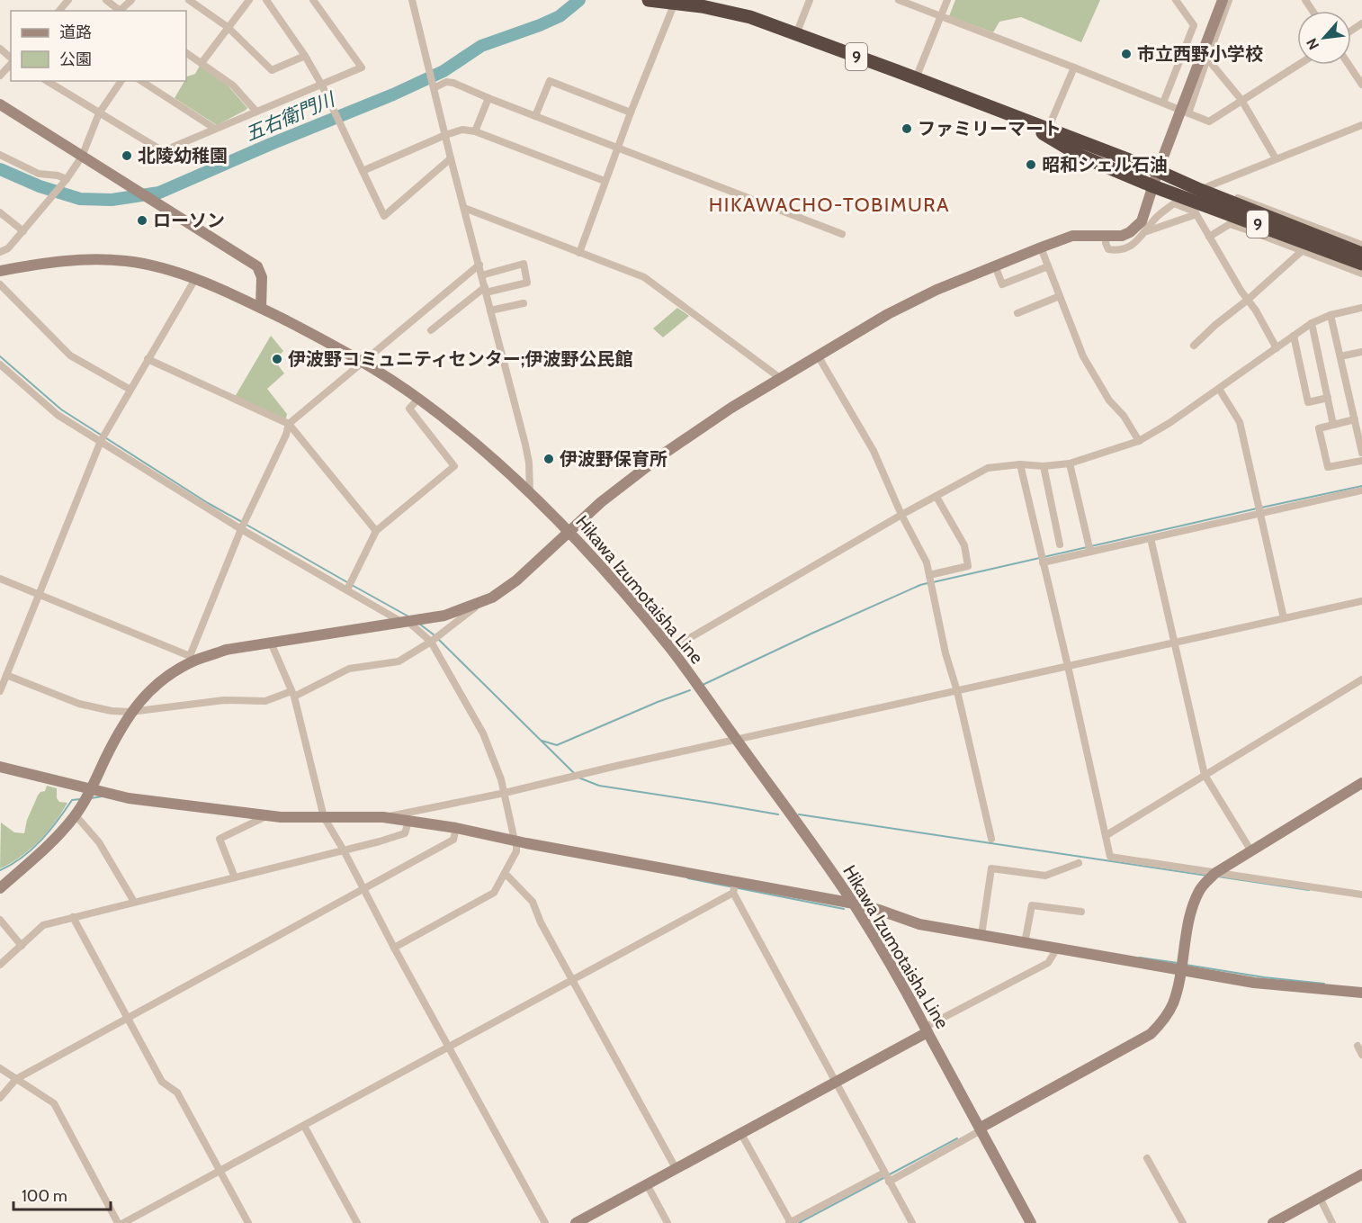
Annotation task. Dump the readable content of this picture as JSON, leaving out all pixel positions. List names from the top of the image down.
{
  "streets": {
    "highway": ["9"],
    "street": ["Hikawa Izumotaisha Line"]
  },
  "districts": ["HIKAWACHO-TOBIMURA"],
  "water": ["五右衛門川"],
  "places": [
    "市立西野小学校",
    "ファミリーマート",
    "北陵幼稚園",
    "昭和シェル石油",
    "ローソン",
    "伊波野コミュニティセンター;伊波野公民館",
    "伊波野保育所"
  ],
  "legend": ["道路", "公園"],
  "scale_bar": "100 m",
  "north": "bottom left"
}
